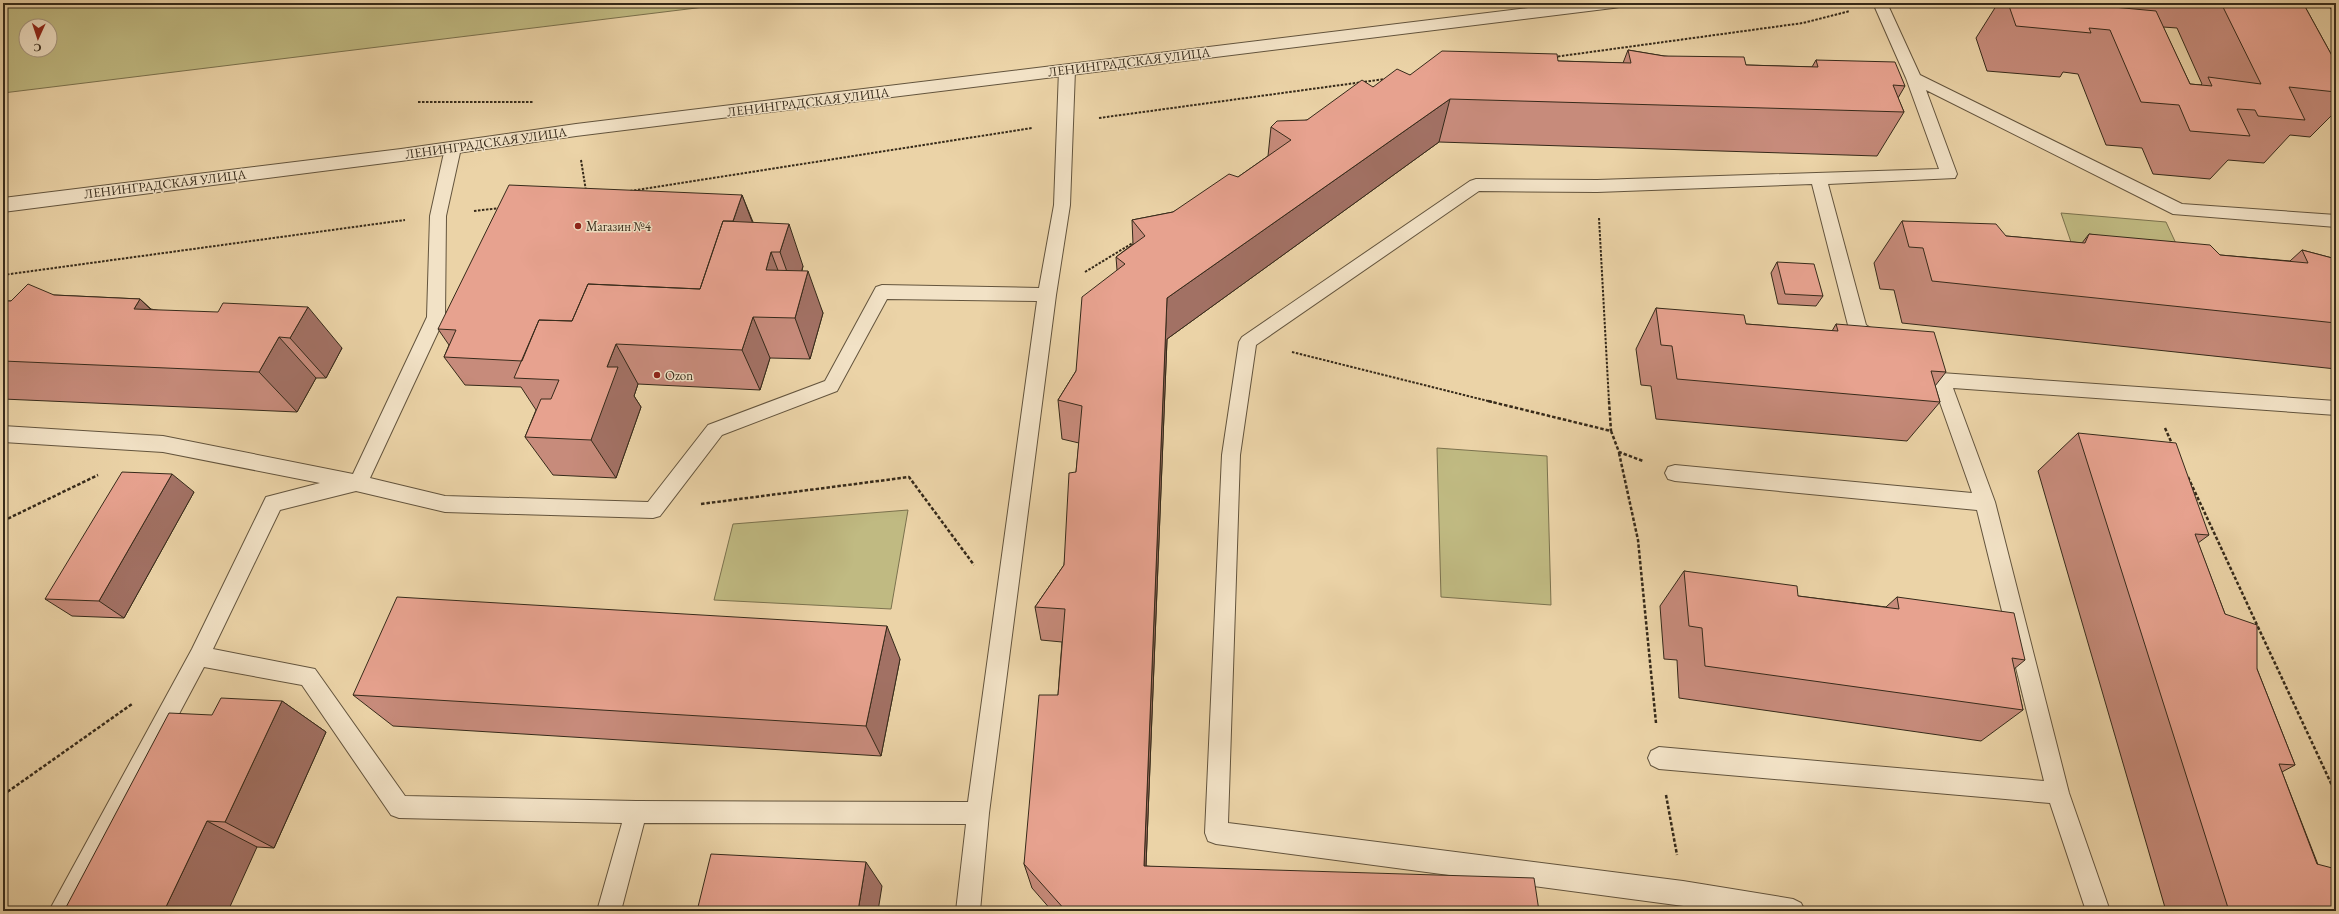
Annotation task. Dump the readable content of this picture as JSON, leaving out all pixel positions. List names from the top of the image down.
{
  "streets": {
    "street": ["ЛЕНИНГРАДСКАЯ УЛИЦА"]
  },
  "places": ["Магазин №4", "Ozon"],
  "north": "bottom"
}
